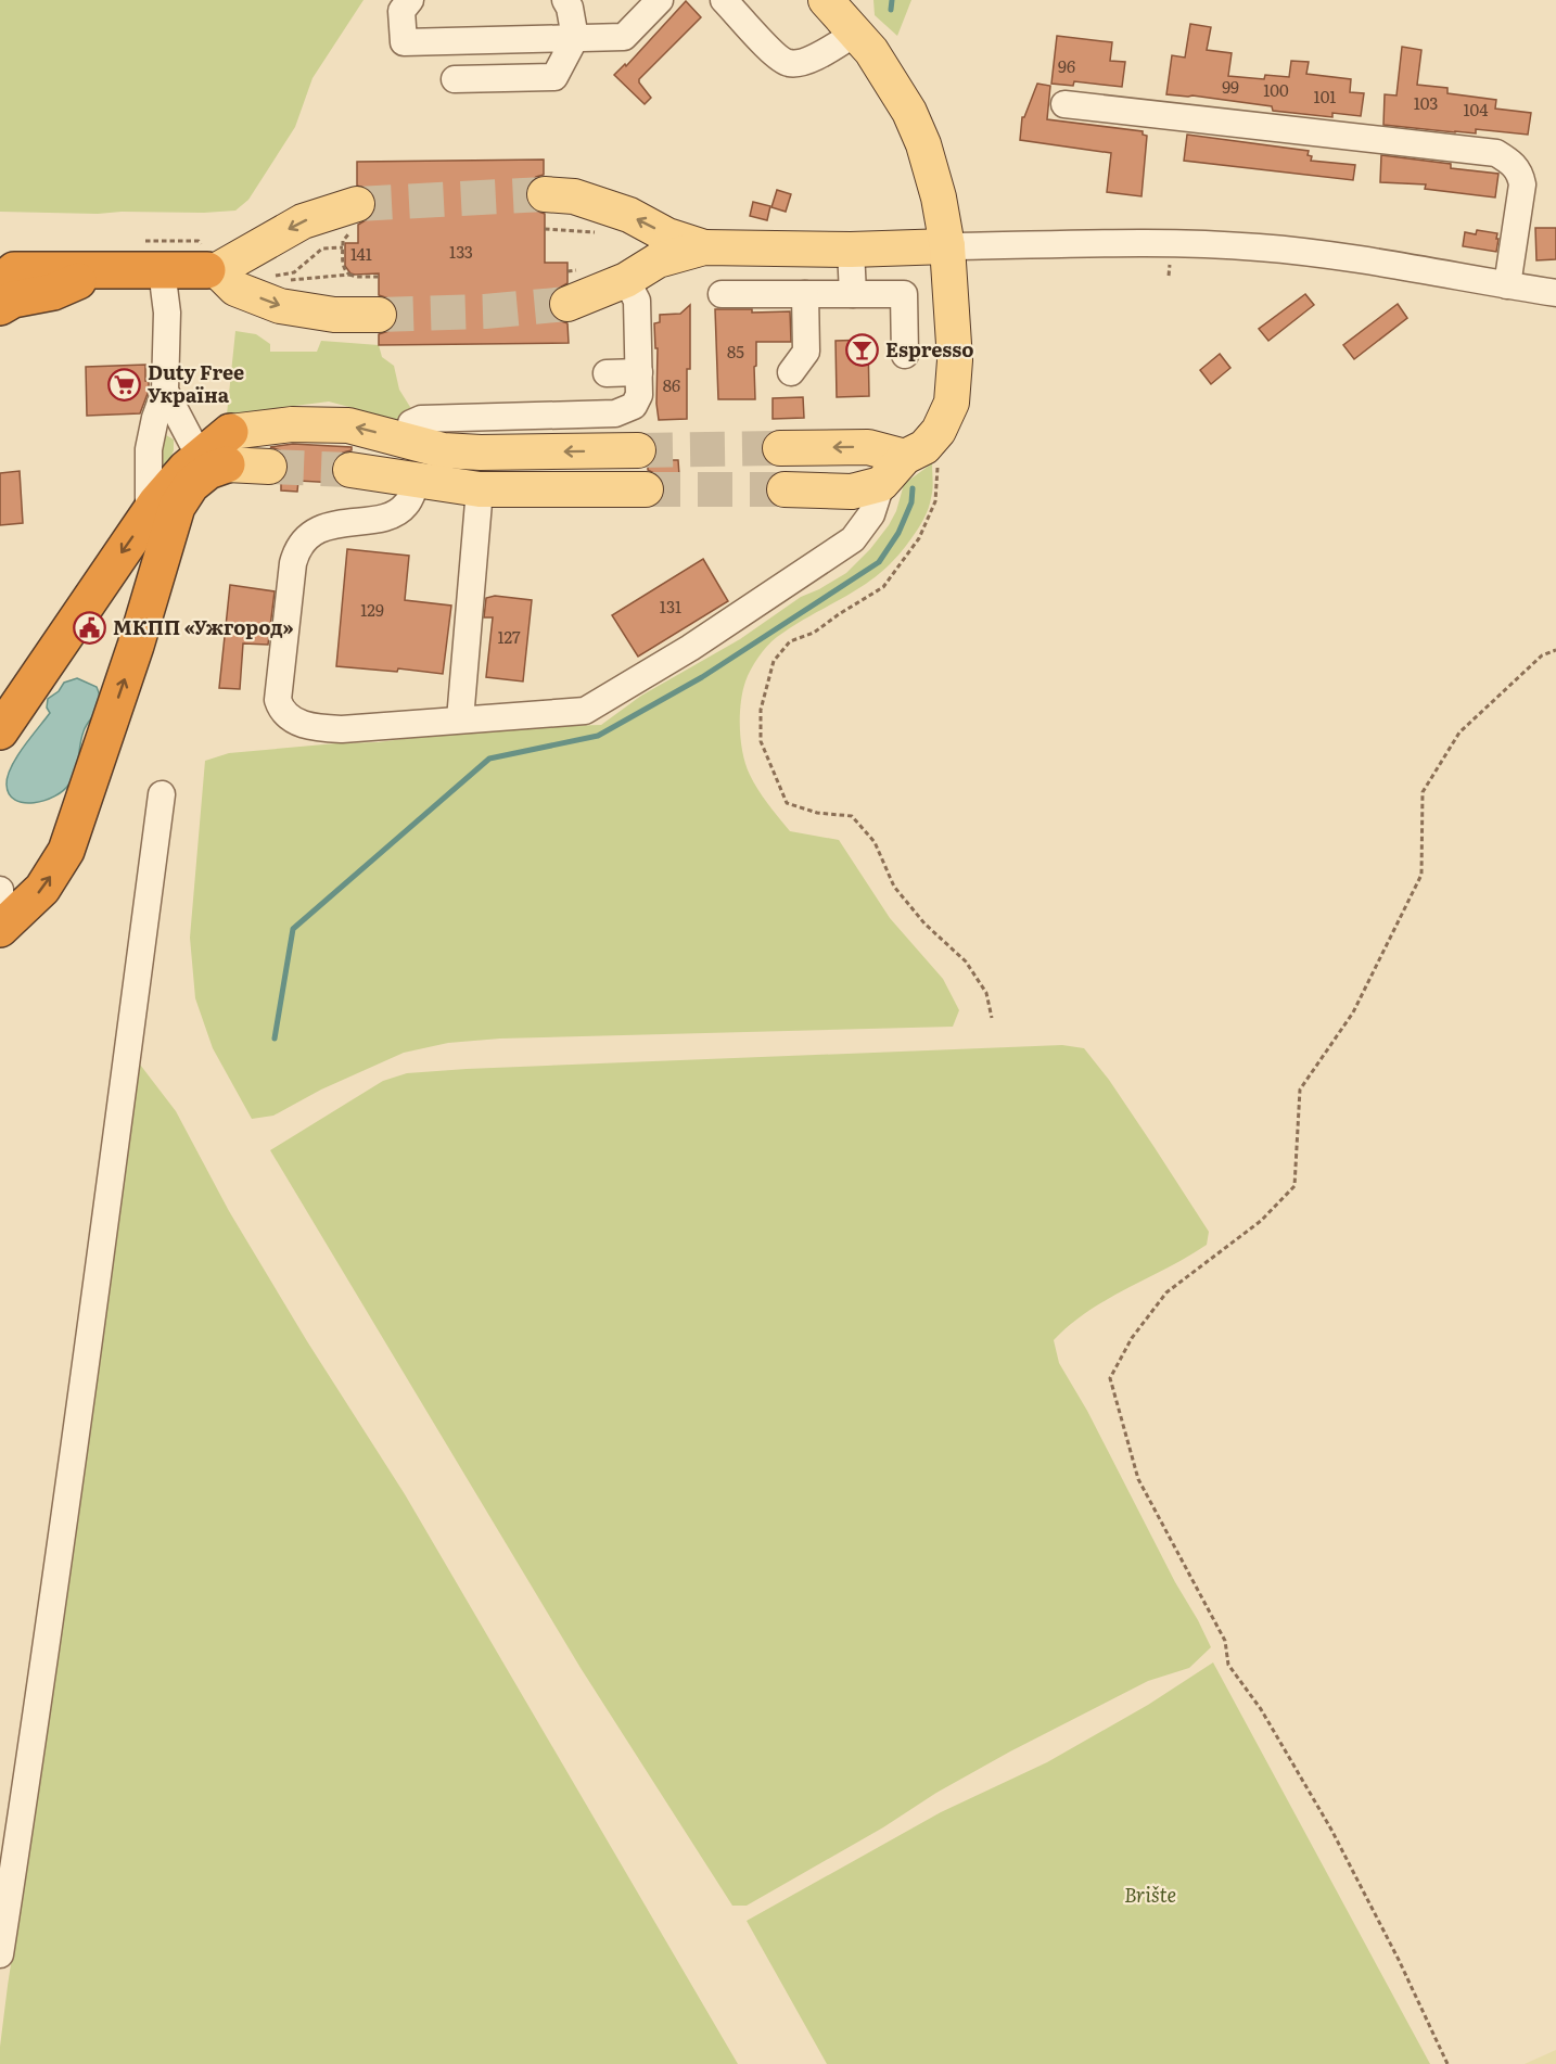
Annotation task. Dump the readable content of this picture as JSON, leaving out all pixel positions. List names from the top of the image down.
{
  "parks": ["Brište"],
  "places": {
    "bar": ["Espresso"],
    "supermarket": ["Duty Free Україна"],
    "public building": ["МКПП «Ужгород»"]
  },
  "house_numbers": [
    "96",
    "99",
    "100",
    "101",
    "103",
    "104",
    "133",
    "141",
    "85",
    "86",
    "131",
    "129",
    "127"
  ]
}
